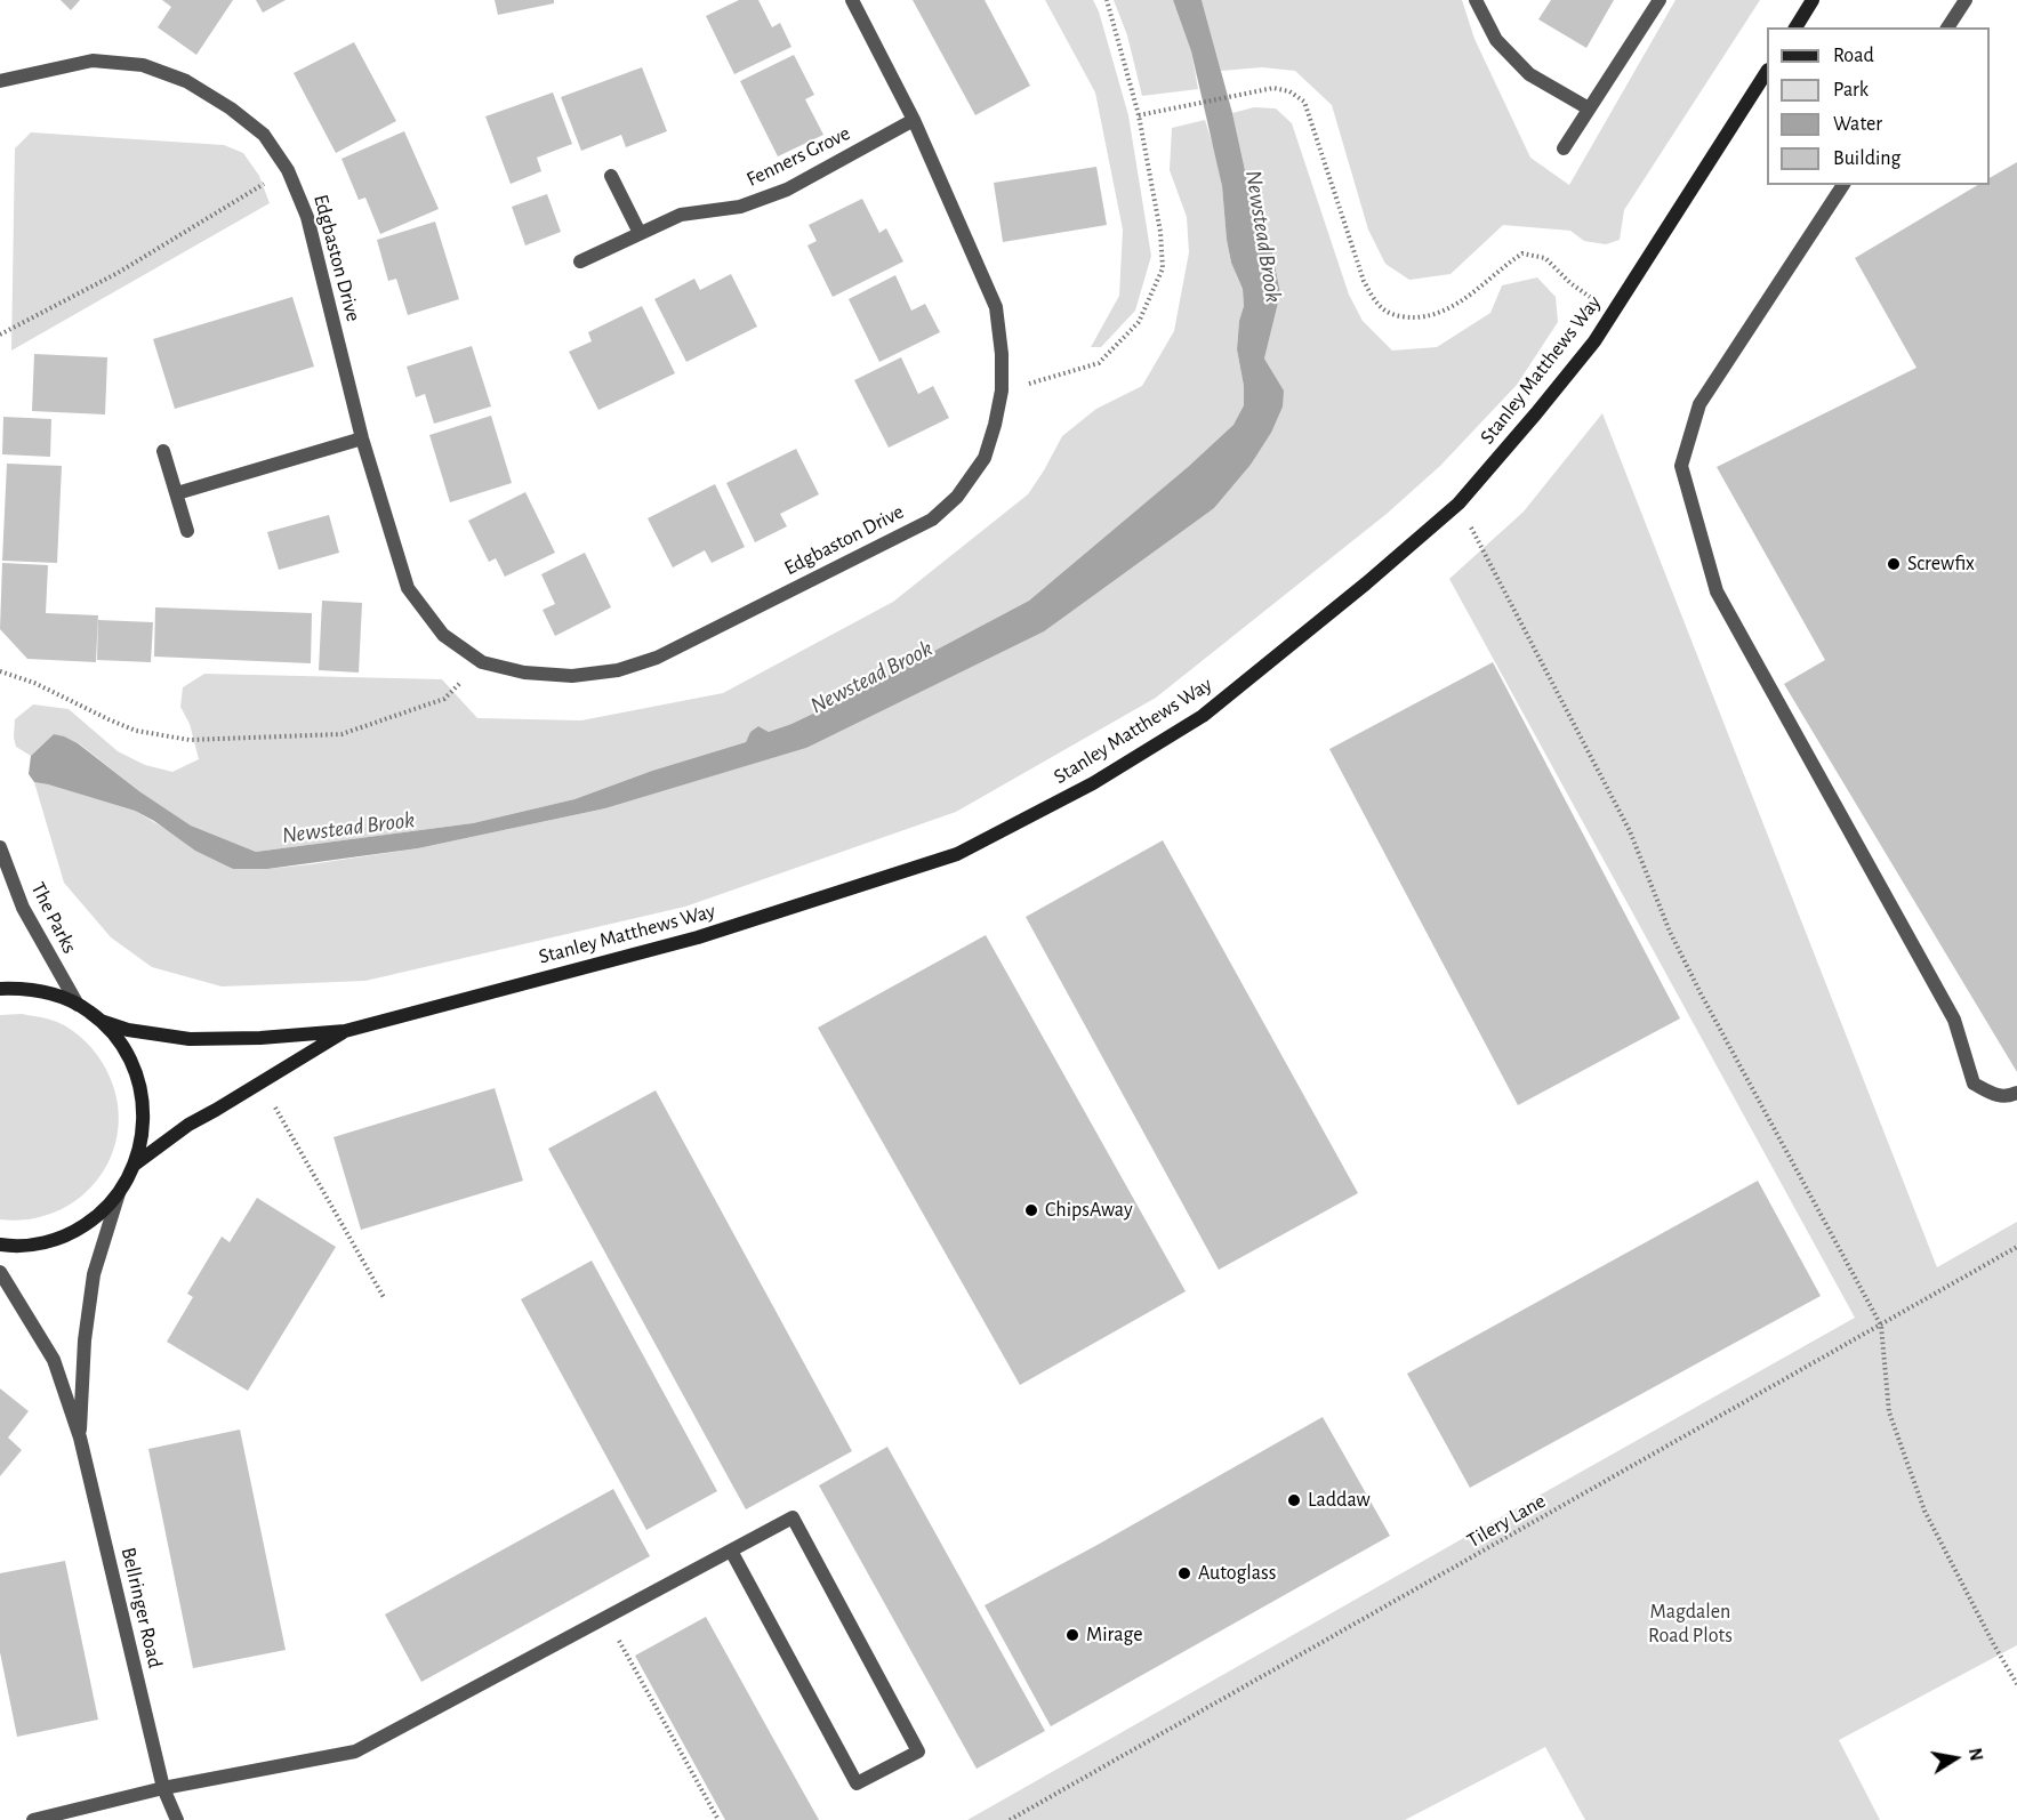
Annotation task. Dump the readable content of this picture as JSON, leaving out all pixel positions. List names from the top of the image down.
{
  "streets": {
    "main road": ["Stanley Matthews Way"],
    "street": [
      "Fenners Grove",
      "Edgbaston Drive",
      "The Parks",
      "Bellringer Road"
    ],
    "path": ["Tilery Lane"]
  },
  "crossings": [
    ["Fenners Grove", "Edgbaston Drive"]
  ],
  "water": ["Newstead Brook"],
  "parks": ["Magdalen Road Plots"],
  "places": [
    "Screwfix",
    "ChipsAway",
    "Laddaw",
    "Autoglass",
    "Mirage"
  ],
  "legend": [
    "Road",
    "Park",
    "Water",
    "Building"
  ],
  "north": "right"
}
